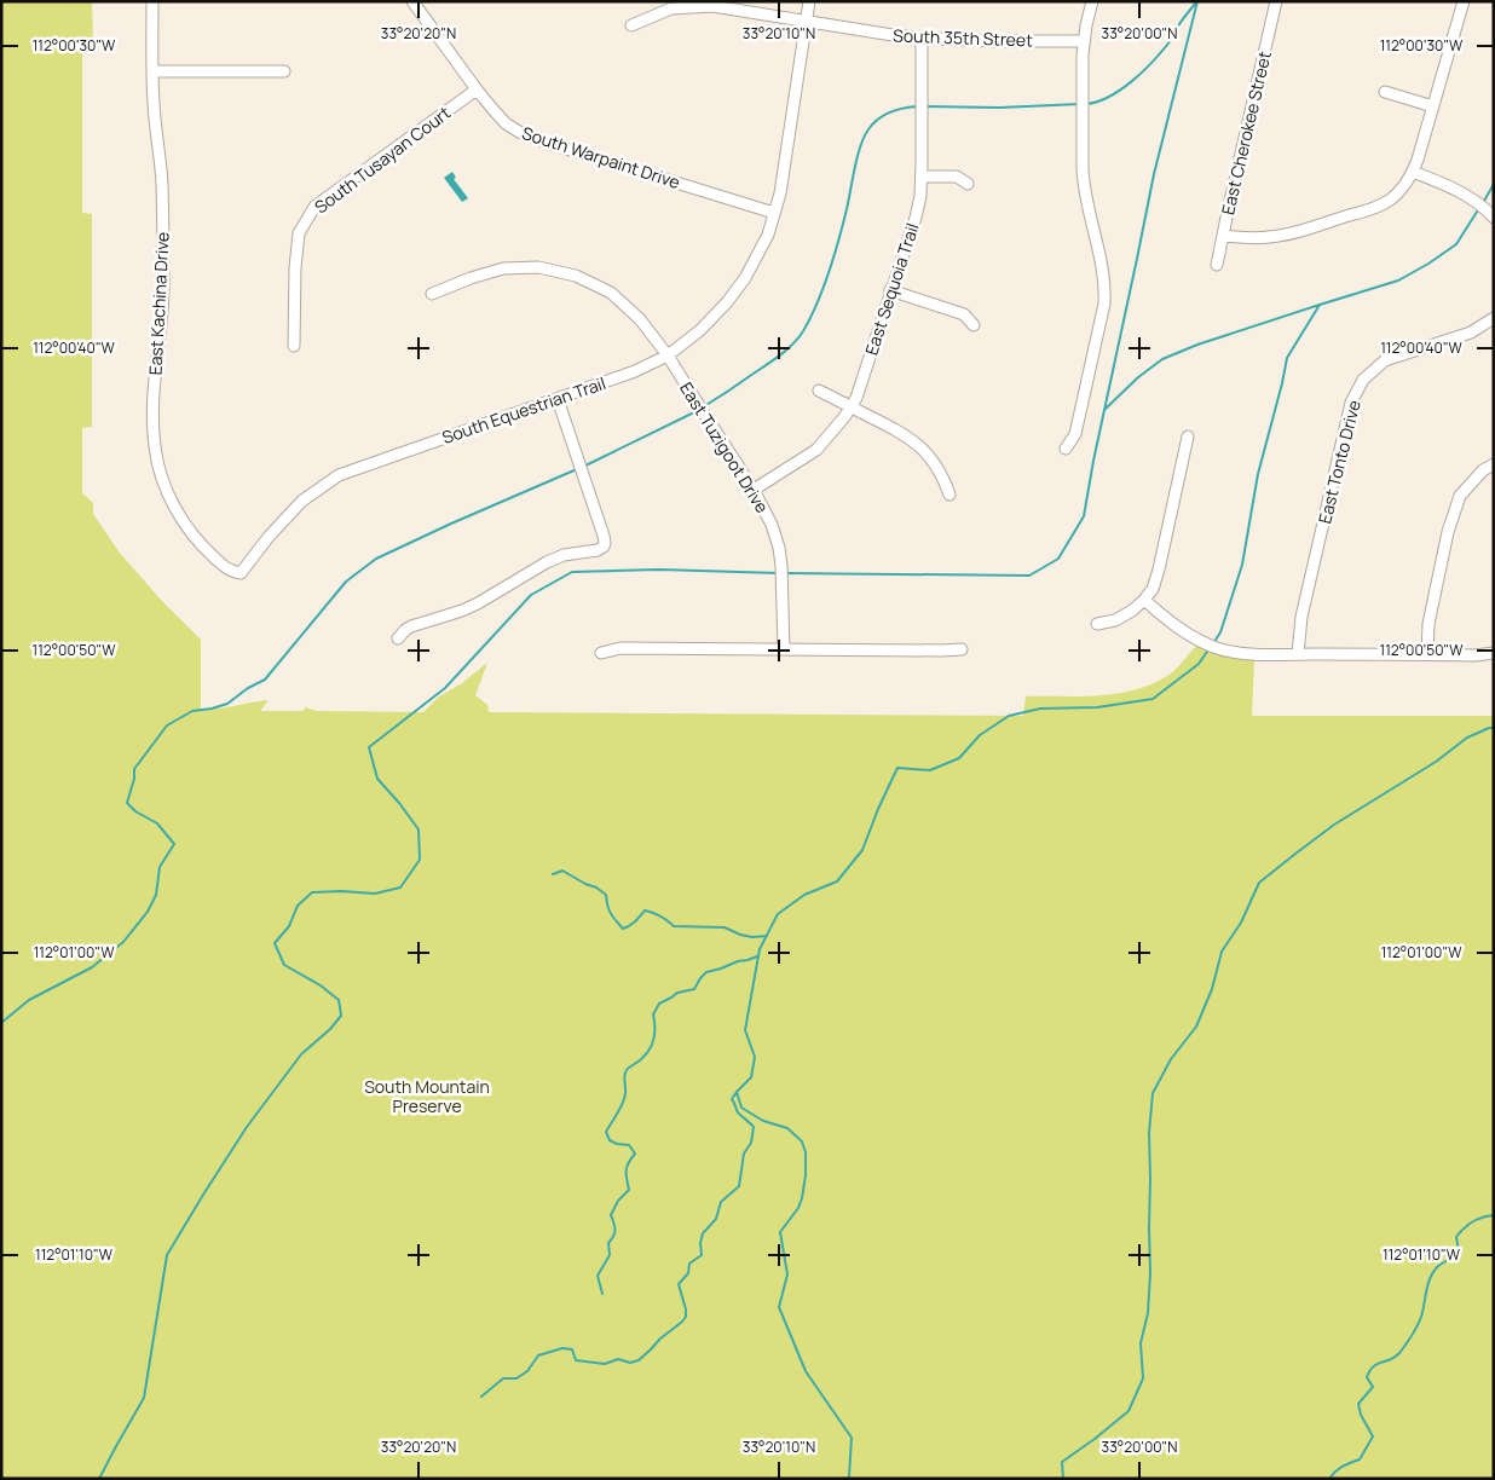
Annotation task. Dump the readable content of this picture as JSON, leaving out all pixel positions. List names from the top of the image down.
{
  "streets": {
    "street": [
      "South 35th Street",
      "East Cherokee Street",
      "South Warpaint Drive",
      "South Tusayan Court",
      "East Sequoia Trail",
      "East Kachina Drive",
      "South Equestrian Trail",
      "East Tuzigoot Drive",
      "East Tonto Drive"
    ]
  },
  "crossings": [
    ["South 35th Street", "East Sequoia Trail"],
    ["South 35th Street", "South Equestrian Trail"],
    ["South Warpaint Drive", "South Tusayan Court"],
    ["South Warpaint Drive", "South Equestrian Trail"],
    ["East Sequoia Trail", "East Tuzigoot Drive"],
    ["East Kachina Drive", "South Equestrian Trail"],
    ["South Equestrian Trail", "East Tuzigoot Drive"]
  ],
  "parks": ["South Mountain Preserve"],
  "coordinates": [
    "33°20'20\"N",
    "33°20'10\"N",
    "33°20'00\"N",
    "112°00'30\"W",
    "112°00'40\"W",
    "112°00'50\"W",
    "112°01'00\"W",
    "112°01'10\"W"
  ]
}
